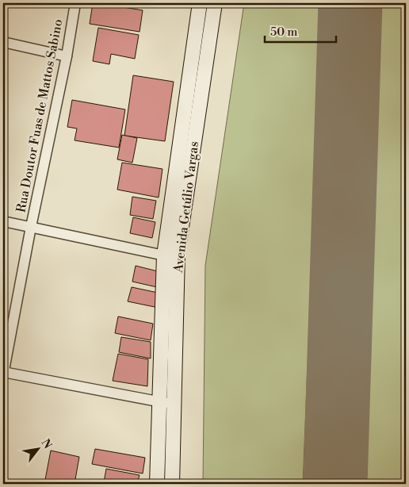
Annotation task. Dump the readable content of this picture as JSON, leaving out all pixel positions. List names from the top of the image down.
{
  "streets": {
    "main road": ["Avenida Getúlio Vargas"],
    "street": ["Rua Doutor Fuas de Mattos Sabino"]
  },
  "scale_bar": "50 m",
  "north": "top right"
}
